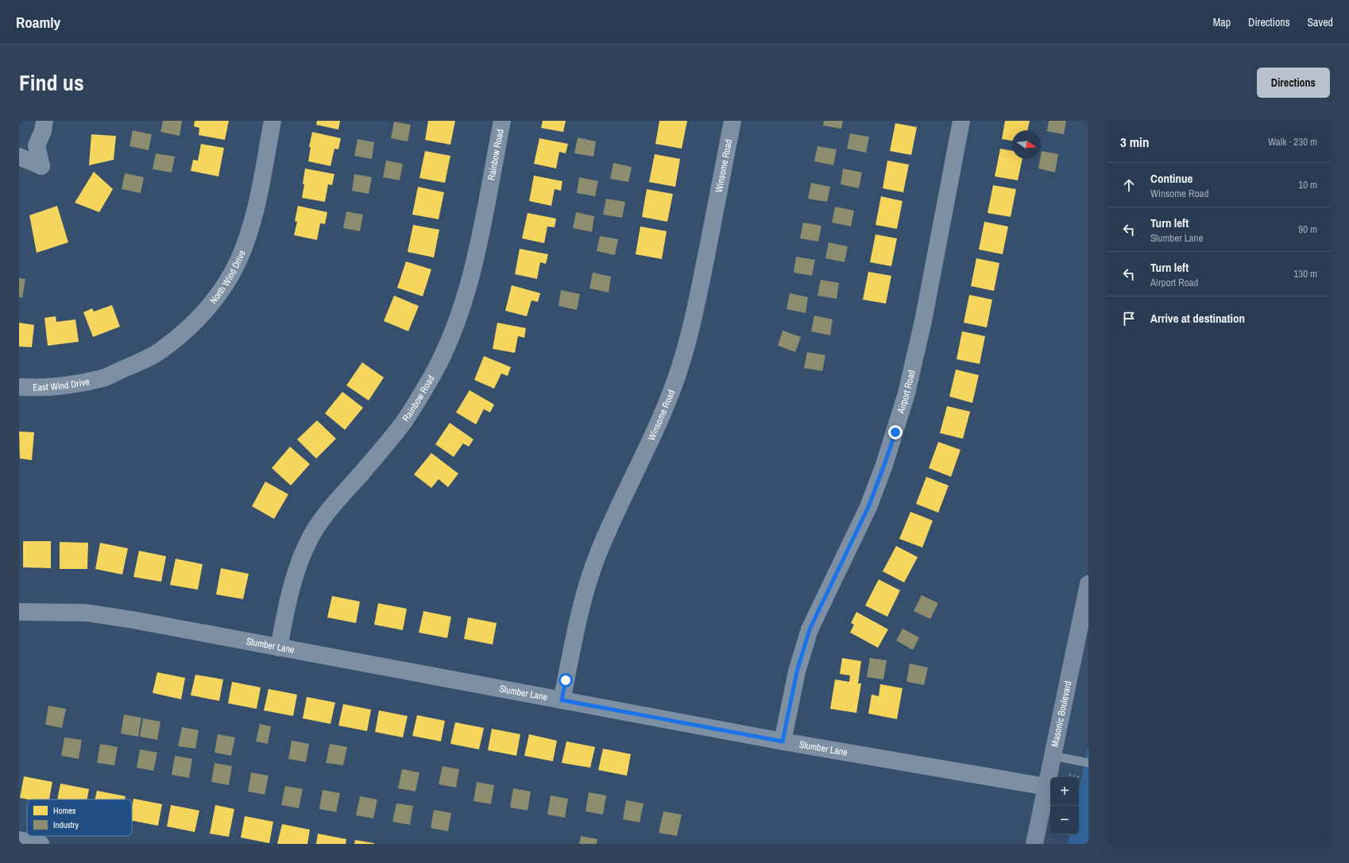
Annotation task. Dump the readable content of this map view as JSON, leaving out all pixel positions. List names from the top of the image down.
{
  "streets": {
    "street": [
      "Rainbow Road",
      "Winsome Road",
      "North Wind Drive",
      "East Wind Drive",
      "Airport Road",
      "Slumber Lane",
      "Masonic Boulevard"
    ]
  },
  "crossings": [
    ["Rainbow Road", "Slumber Lane"],
    ["Winsome Road", "Slumber Lane"],
    ["North Wind Drive", "East Wind Drive"],
    ["Airport Road", "Slumber Lane"],
    ["Slumber Lane", "Masonic Boulevard"]
  ],
  "legend": ["Homes", "Industry"],
  "north": "right",
  "page": {
    "header": "Roamly",
    "nav": ["Map", "Directions", "Saved"],
    "title": "Find us",
    "buttons": "Directions",
    "heading": ["3 min", "Walk · 230 m"],
    "list": [
      ["Continue", "Winsome Road", "10 m"],
      ["Turn left", "Slumber Lane", "90 m"],
      ["Turn left", "Airport Road", "130 m"],
      "Arrive at destination"
    ],
    "map_buttons": ["+", "−"]
  }
}
